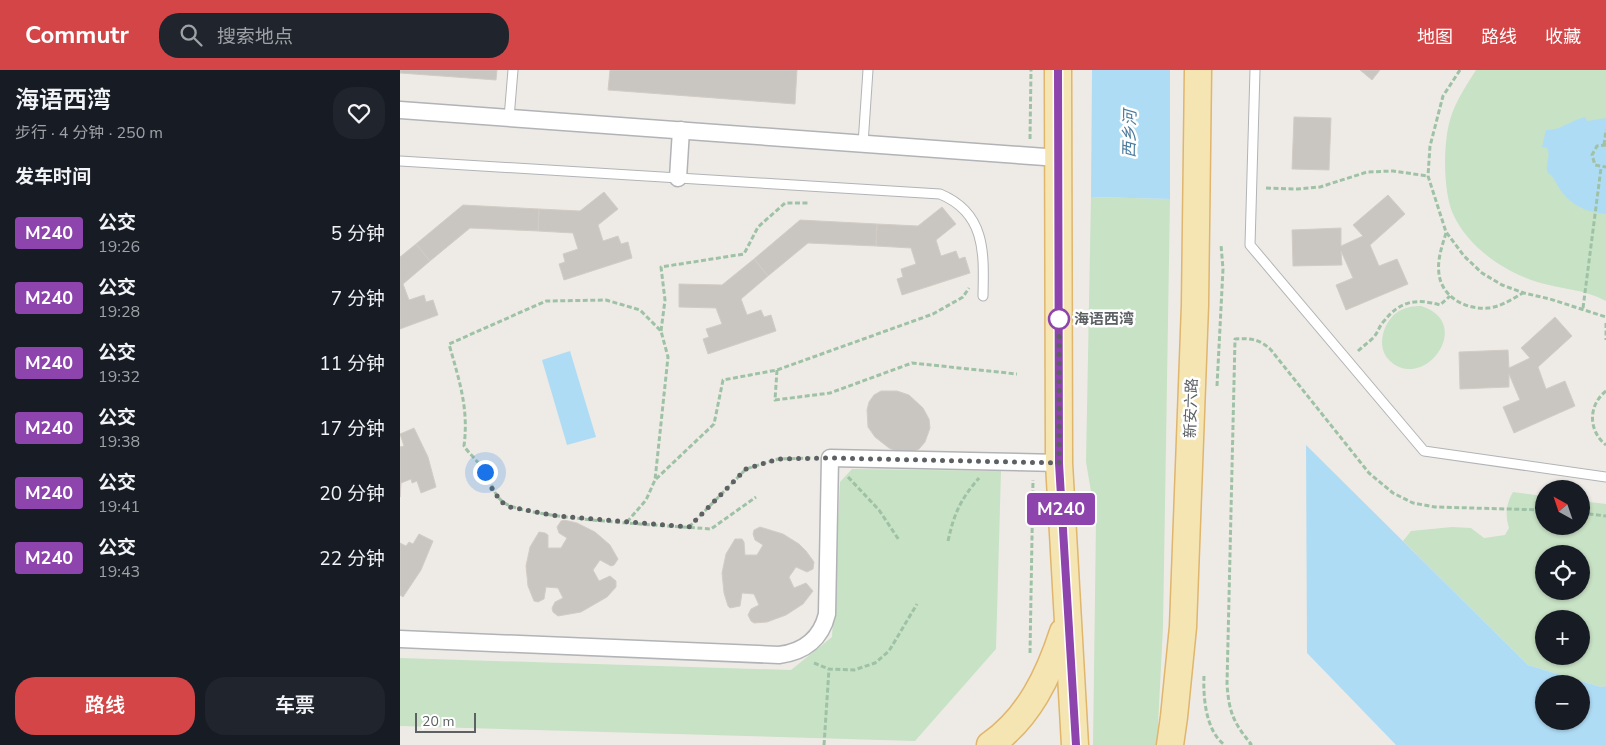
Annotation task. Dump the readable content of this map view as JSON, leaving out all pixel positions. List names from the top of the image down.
{
  "streets": {
    "main road": ["新安六路"]
  },
  "water": ["西乡河"],
  "places": ["海语西湾"],
  "lines": ["bus line M240"],
  "scale_bar": "20 m",
  "north": "top left",
  "page": {
    "header": "Commutr",
    "search": "搜索地点",
    "nav": ["地图", "路线", "收藏"],
    "heading": [
      ["海语西湾", "步行 · 4 分钟 · 250 m"],
      "发车时间"
    ],
    "on_map": "M240",
    "list": [
      {
        "mark": "M240",
        "name": "公交",
        "note": "19:26",
        "value": "5 分钟"
      },
      {
        "mark": "M240",
        "name": "公交",
        "note": "19:28",
        "value": "7 分钟"
      },
      {
        "mark": "M240",
        "name": "公交",
        "note": "19:32",
        "value": "11 分钟"
      },
      {
        "mark": "M240",
        "name": "公交",
        "note": "19:38",
        "value": "17 分钟"
      },
      {
        "mark": "M240",
        "name": "公交",
        "note": "19:41",
        "value": "20 分钟"
      },
      {
        "mark": "M240",
        "name": "公交",
        "note": "19:43",
        "value": "22 分钟"
      }
    ],
    "map_buttons": ["+", "−"],
    "buttons": ["路线", "车票"],
    "scale": "20 m"
  }
}
